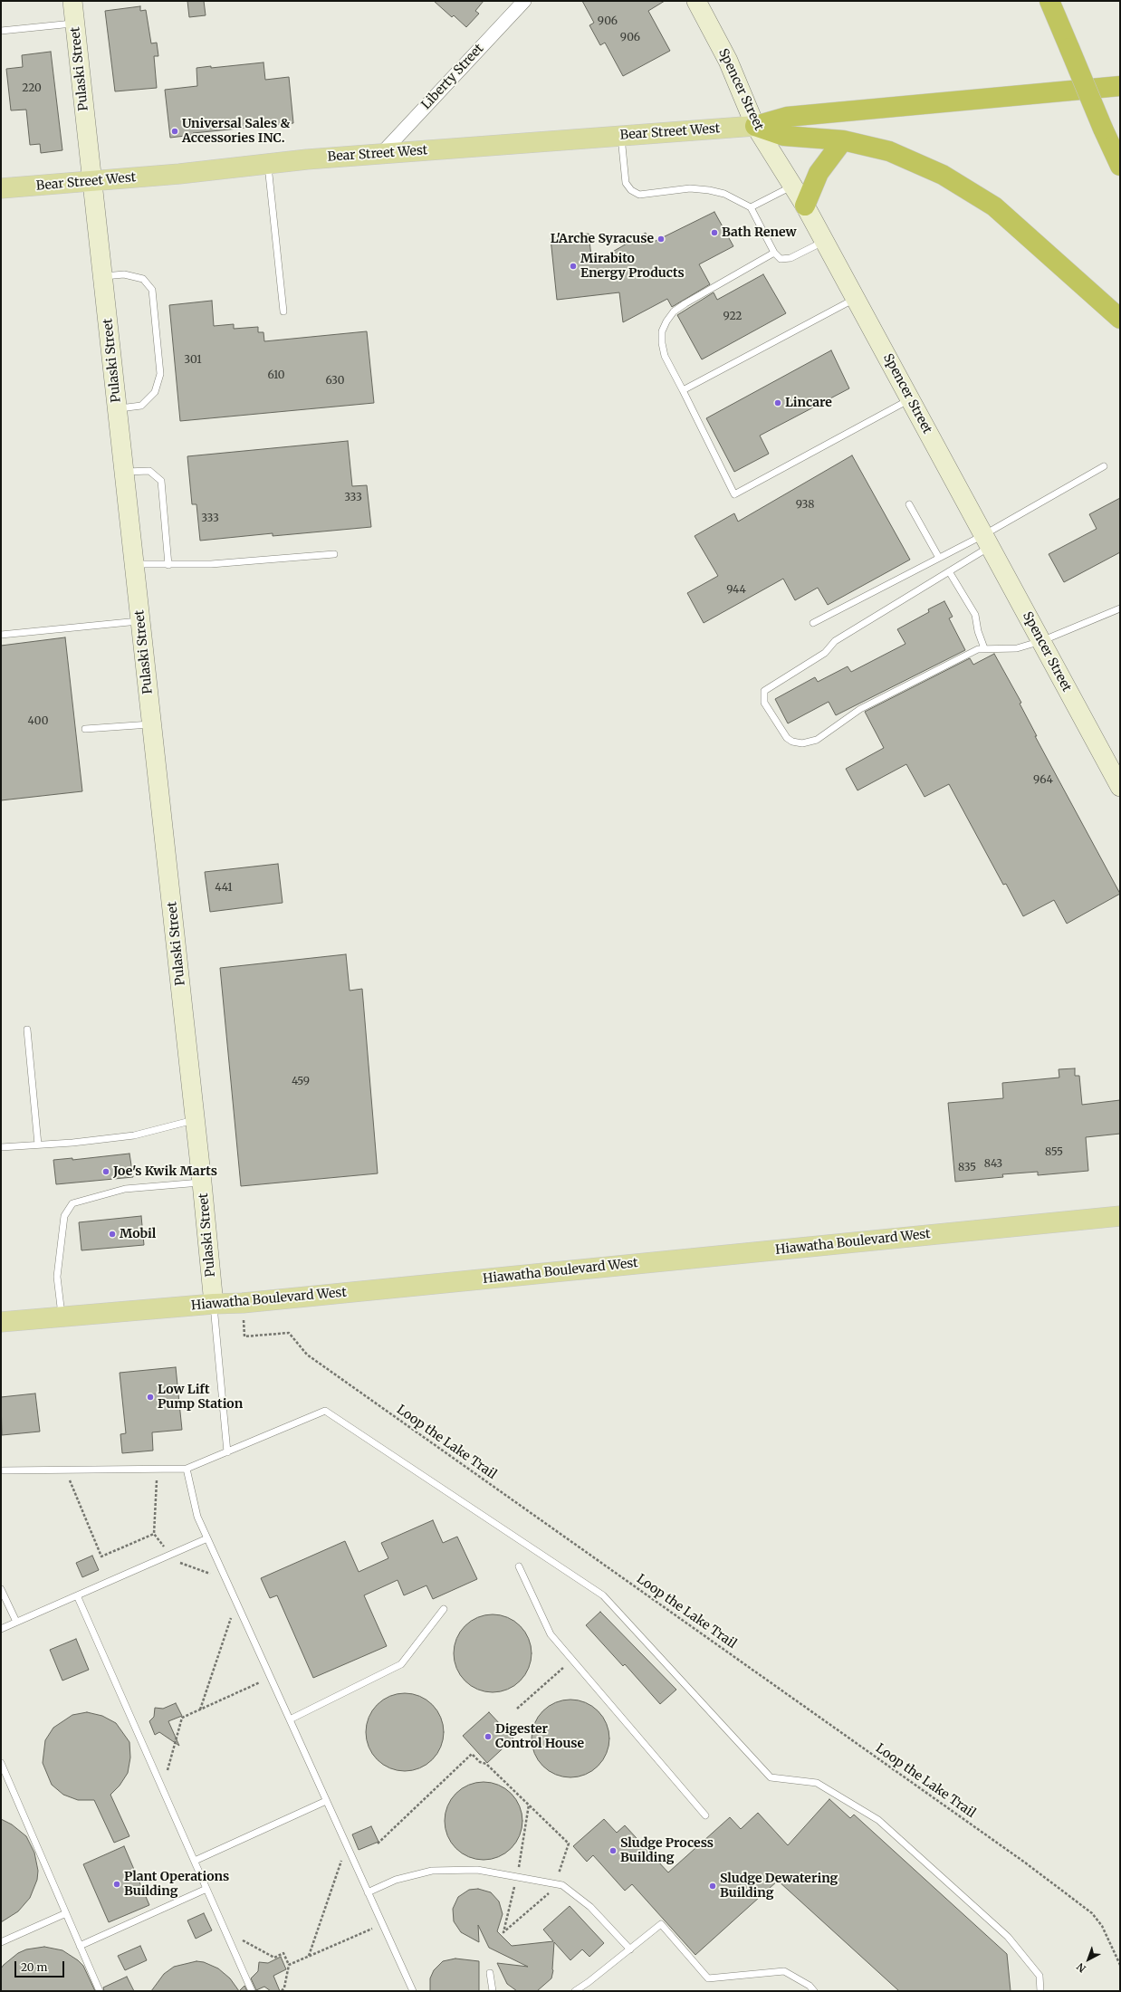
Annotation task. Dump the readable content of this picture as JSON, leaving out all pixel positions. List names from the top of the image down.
{
  "streets": {
    "main road": ["Bear Street West", "Hiawatha Boulevard West"],
    "street": ["Pulaski Street", "Liberty Street", "Spencer Street"],
    "path": ["Loop the Lake Trail"]
  },
  "crossings": [
    ["Pulaski Street", "Bear Street West"],
    ["Pulaski Street", "Hiawatha Boulevard West"],
    ["Liberty Street", "Bear Street West"],
    ["Spencer Street", "Bear Street West"],
    ["Hiawatha Boulevard West", "Loop the Lake Trail"]
  ],
  "places": [
    "Universal Sales & Accessories INC.",
    "Bath Renew",
    "L'Arche Syracuse",
    "Mirabito Energy Products",
    "Lincare",
    "Joe's Kwik Marts",
    "Mobil",
    "Low Lift Pump Station",
    "Digester Control House",
    "Sludge Process Building",
    "Plant Operations Building",
    "Sludge Dewatering Building"
  ],
  "house_numbers": [
    "906",
    "906",
    "220",
    "922",
    "301",
    "610",
    "630",
    "333",
    "938",
    "333",
    "944",
    "400",
    "964",
    "441",
    "459",
    "855",
    "843",
    "835"
  ],
  "scale_bar": "20 m",
  "north": "bottom left"
}
